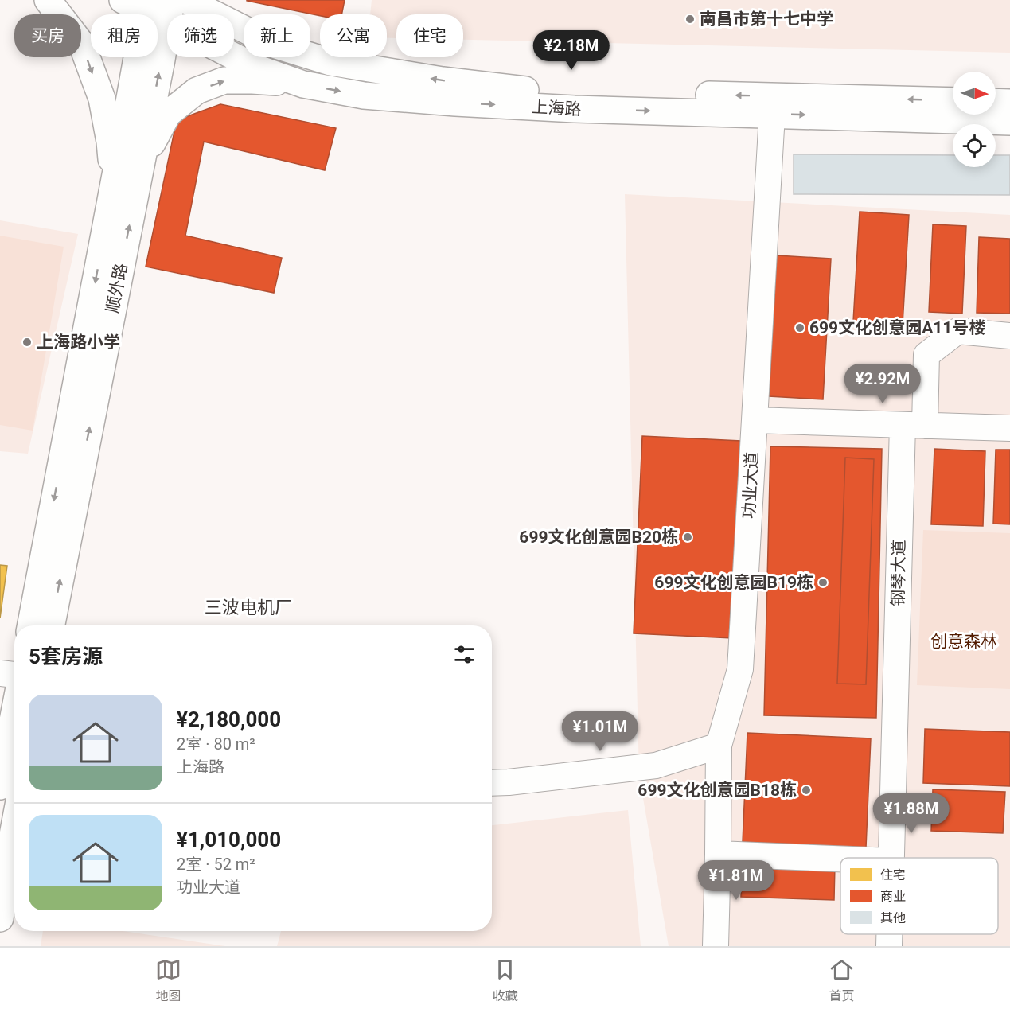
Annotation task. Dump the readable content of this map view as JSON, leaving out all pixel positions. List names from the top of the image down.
{
  "streets": {
    "main road": ["上海路", "顺外路"],
    "street": ["功业大道", "钢琴大道"]
  },
  "crossings": [
    ["上海路", "顺外路"],
    ["上海路", "功业大道"]
  ],
  "districts": ["三波电机厂"],
  "parks": ["创意森林"],
  "places": [
    "南昌市第十七中学",
    "699文化创意园A11号楼",
    "上海路小学",
    "699文化创意园B20栋",
    "699文化创意园B19栋",
    "699文化创意园B18栋"
  ],
  "legend": ["住宅", "商业", "其他"],
  "north": "right",
  "page": {
    "chip": [
      "买房",
      "租房",
      "筛选",
      "新上",
      "公寓",
      "住宅"
    ],
    "price": [
      "¥2.18M",
      "¥2.92M",
      "¥1.01M",
      "¥1.88M",
      "¥1.81M"
    ],
    "heading": "5套房源",
    "list": [
      {
        "name": "¥2,180,000",
        "note": "2室 · 80 m² · 上海路"
      },
      {
        "name": "¥1,010,000",
        "note": "2室 · 52 m² · 功业大道"
      }
    ],
    "tabs": ["地图", "收藏", "首页"]
  }
}
